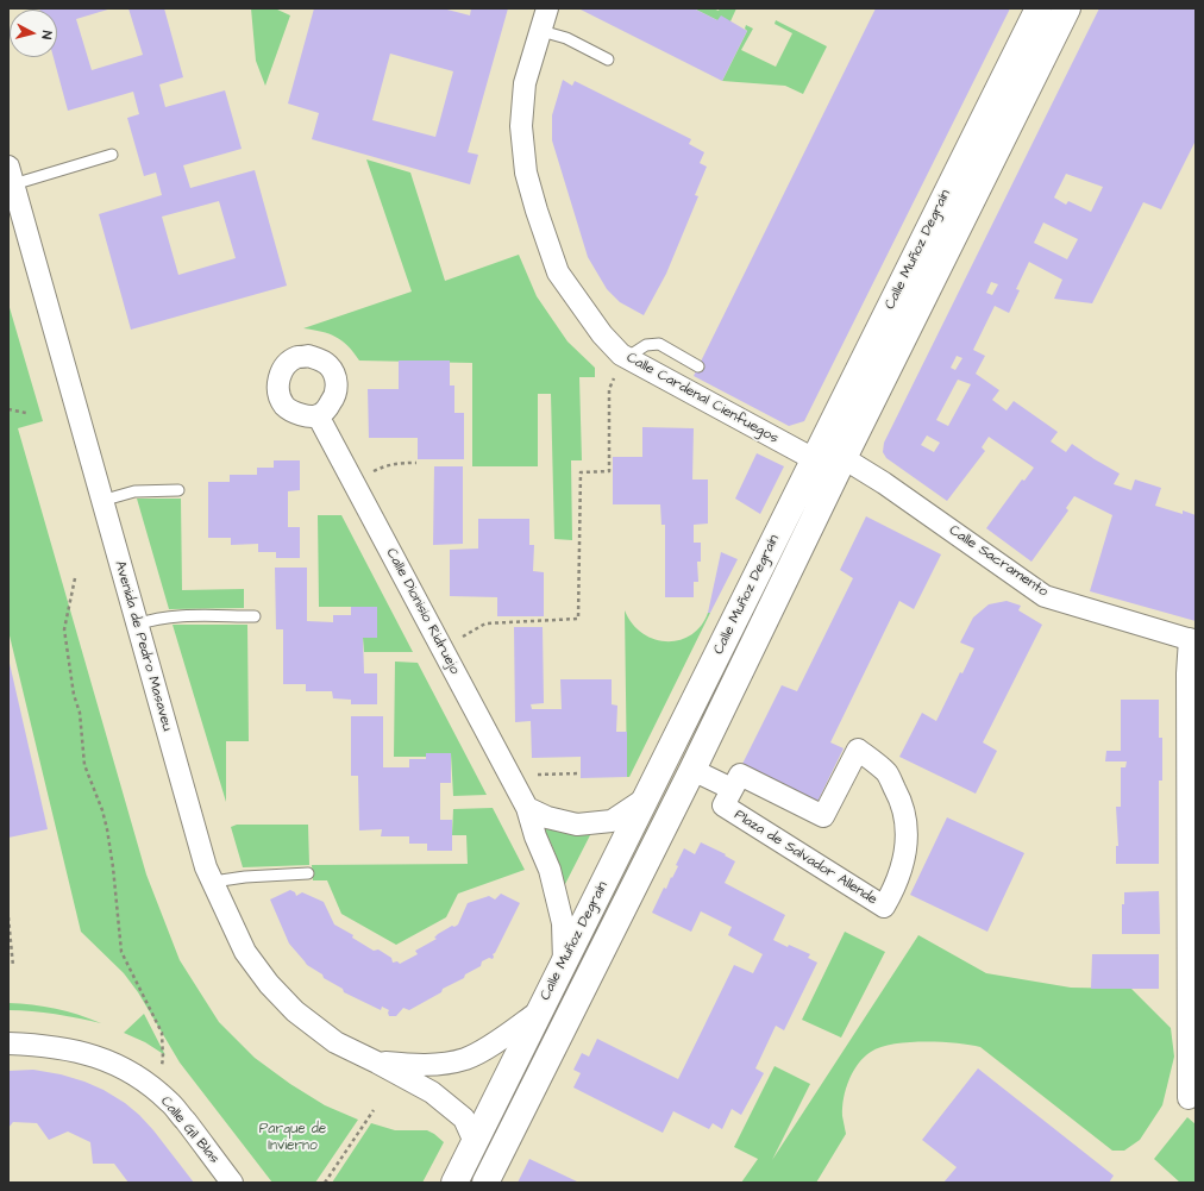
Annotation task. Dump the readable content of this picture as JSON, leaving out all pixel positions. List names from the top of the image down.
{
  "streets": {
    "highway": ["Calle Muñoz Degraín"],
    "street": [
      "Calle Cardenal Cienfuegos",
      "Calle Sacramento",
      "Calle Dionisio Ridruejo",
      "Avenida de Pedro Masaveu",
      "Plaza de Salvador Allende",
      "Calle Gil Blas"
    ]
  },
  "crossings": [
    ["Calle Muñoz Degraín", "Calle Cardenal Cienfuegos"],
    ["Calle Muñoz Degraín", "Calle Sacramento"],
    ["Calle Muñoz Degraín", "Calle Dionisio Ridruejo"],
    ["Calle Muñoz Degraín", "Avenida de Pedro Masaveu"],
    ["Calle Muñoz Degraín", "Plaza de Salvador Allende"],
    ["Calle Cardenal Cienfuegos", "Calle Sacramento"]
  ],
  "parks": ["Parque de Invierno"],
  "north": "right"
}
